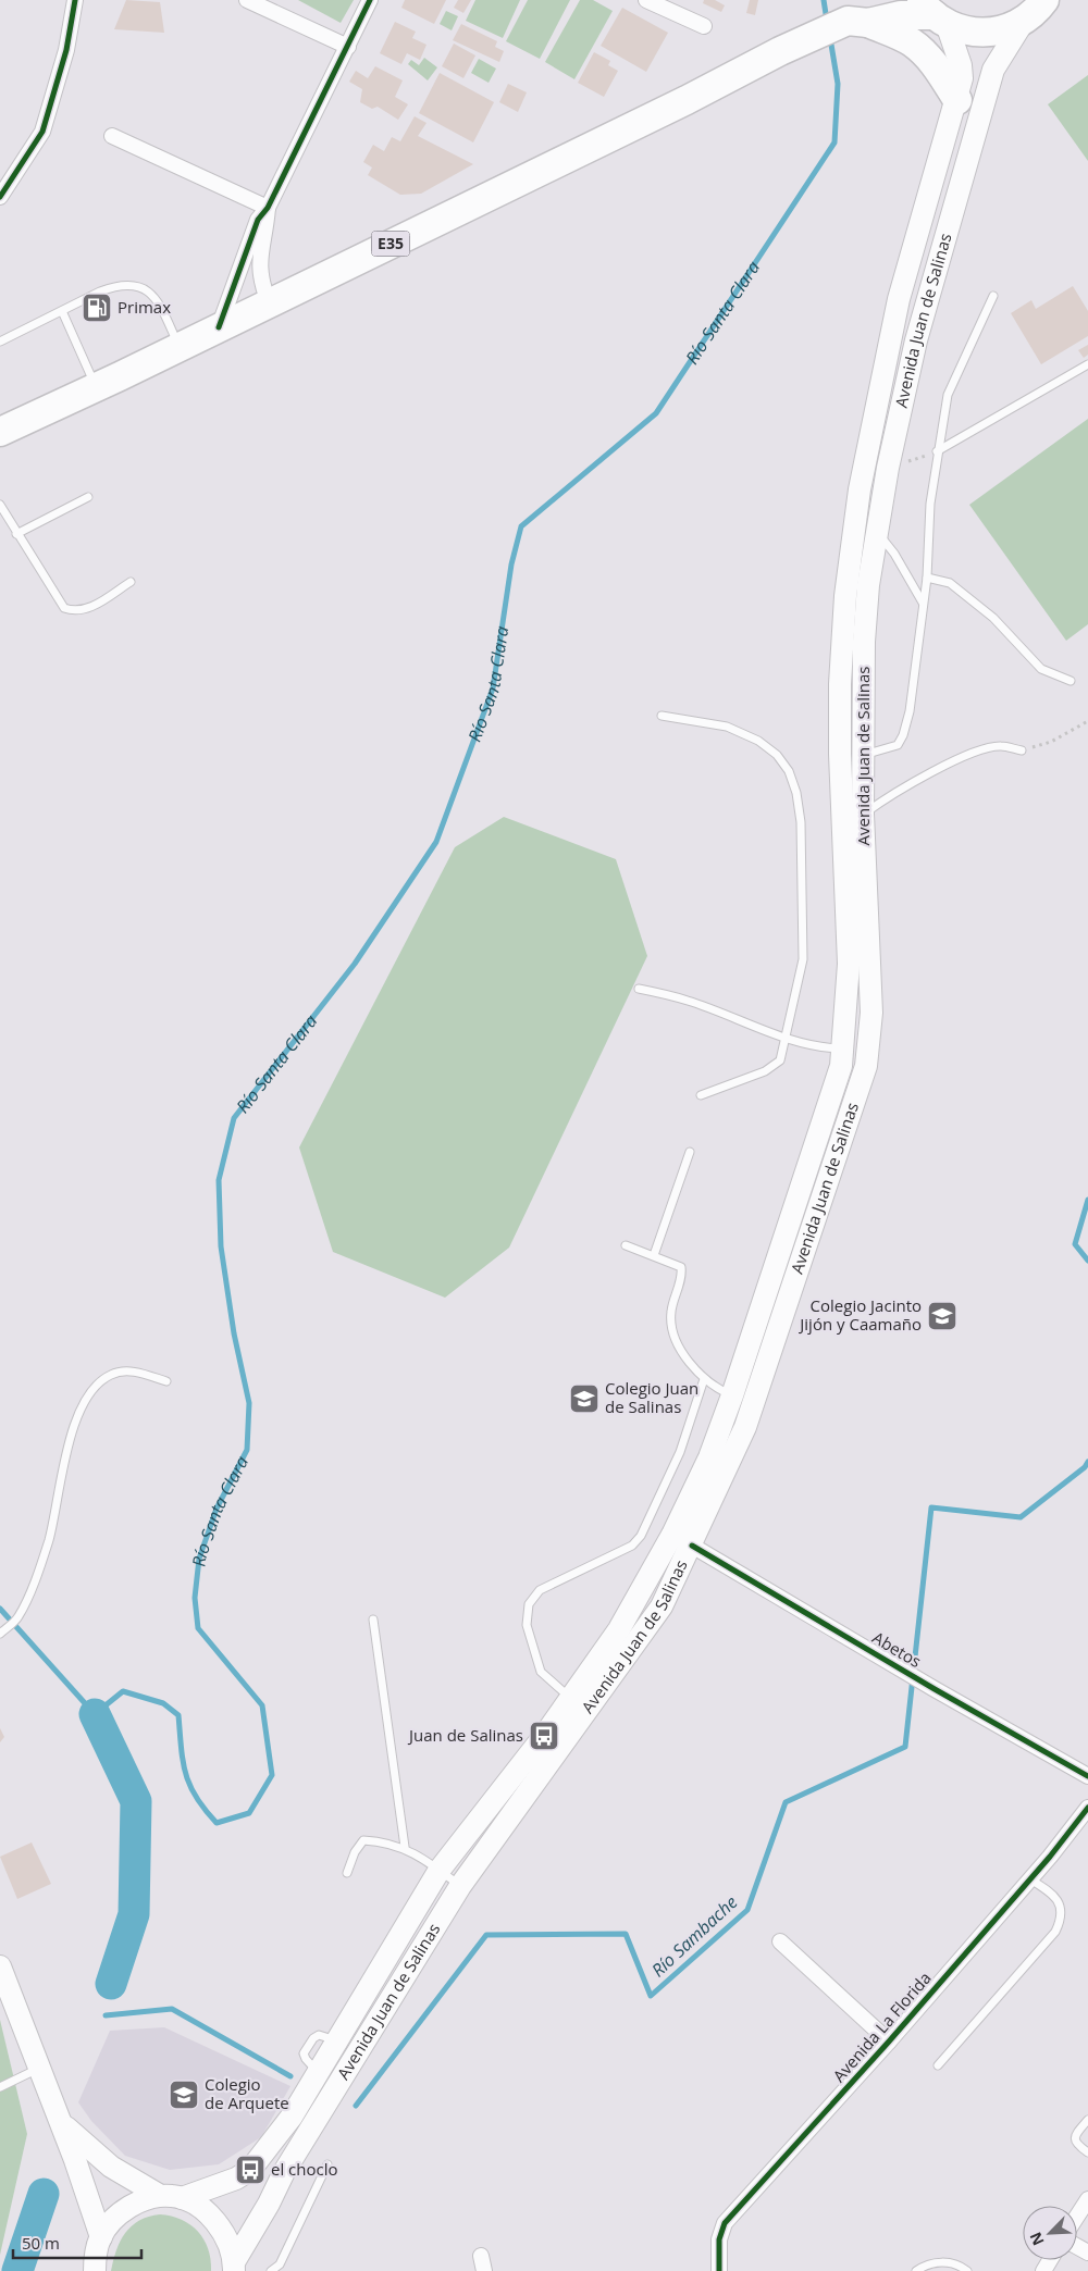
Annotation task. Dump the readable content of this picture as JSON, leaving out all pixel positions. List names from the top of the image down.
{
  "streets": {
    "highway": ["E35"],
    "main road": ["Avenida Juan de Salinas"],
    "street": ["Abetos", "Avenida La Florida"]
  },
  "crossings": [
    ["E35", "Avenida Juan de Salinas"],
    ["Avenida Juan de Salinas", "Abetos"]
  ],
  "water": ["Río Santa Clara", "Río Sambache"],
  "places": {
    "fuel station": ["Primax"],
    "school or university": ["Colegio Jacinto Jijón y Caamaño", "Colegio Juan de Salinas", "Colegio de Arquete"],
    "bus stop": ["Juan de Salinas", "el choclo"]
  },
  "scale_bar": "50 m",
  "north": "bottom left"
}
